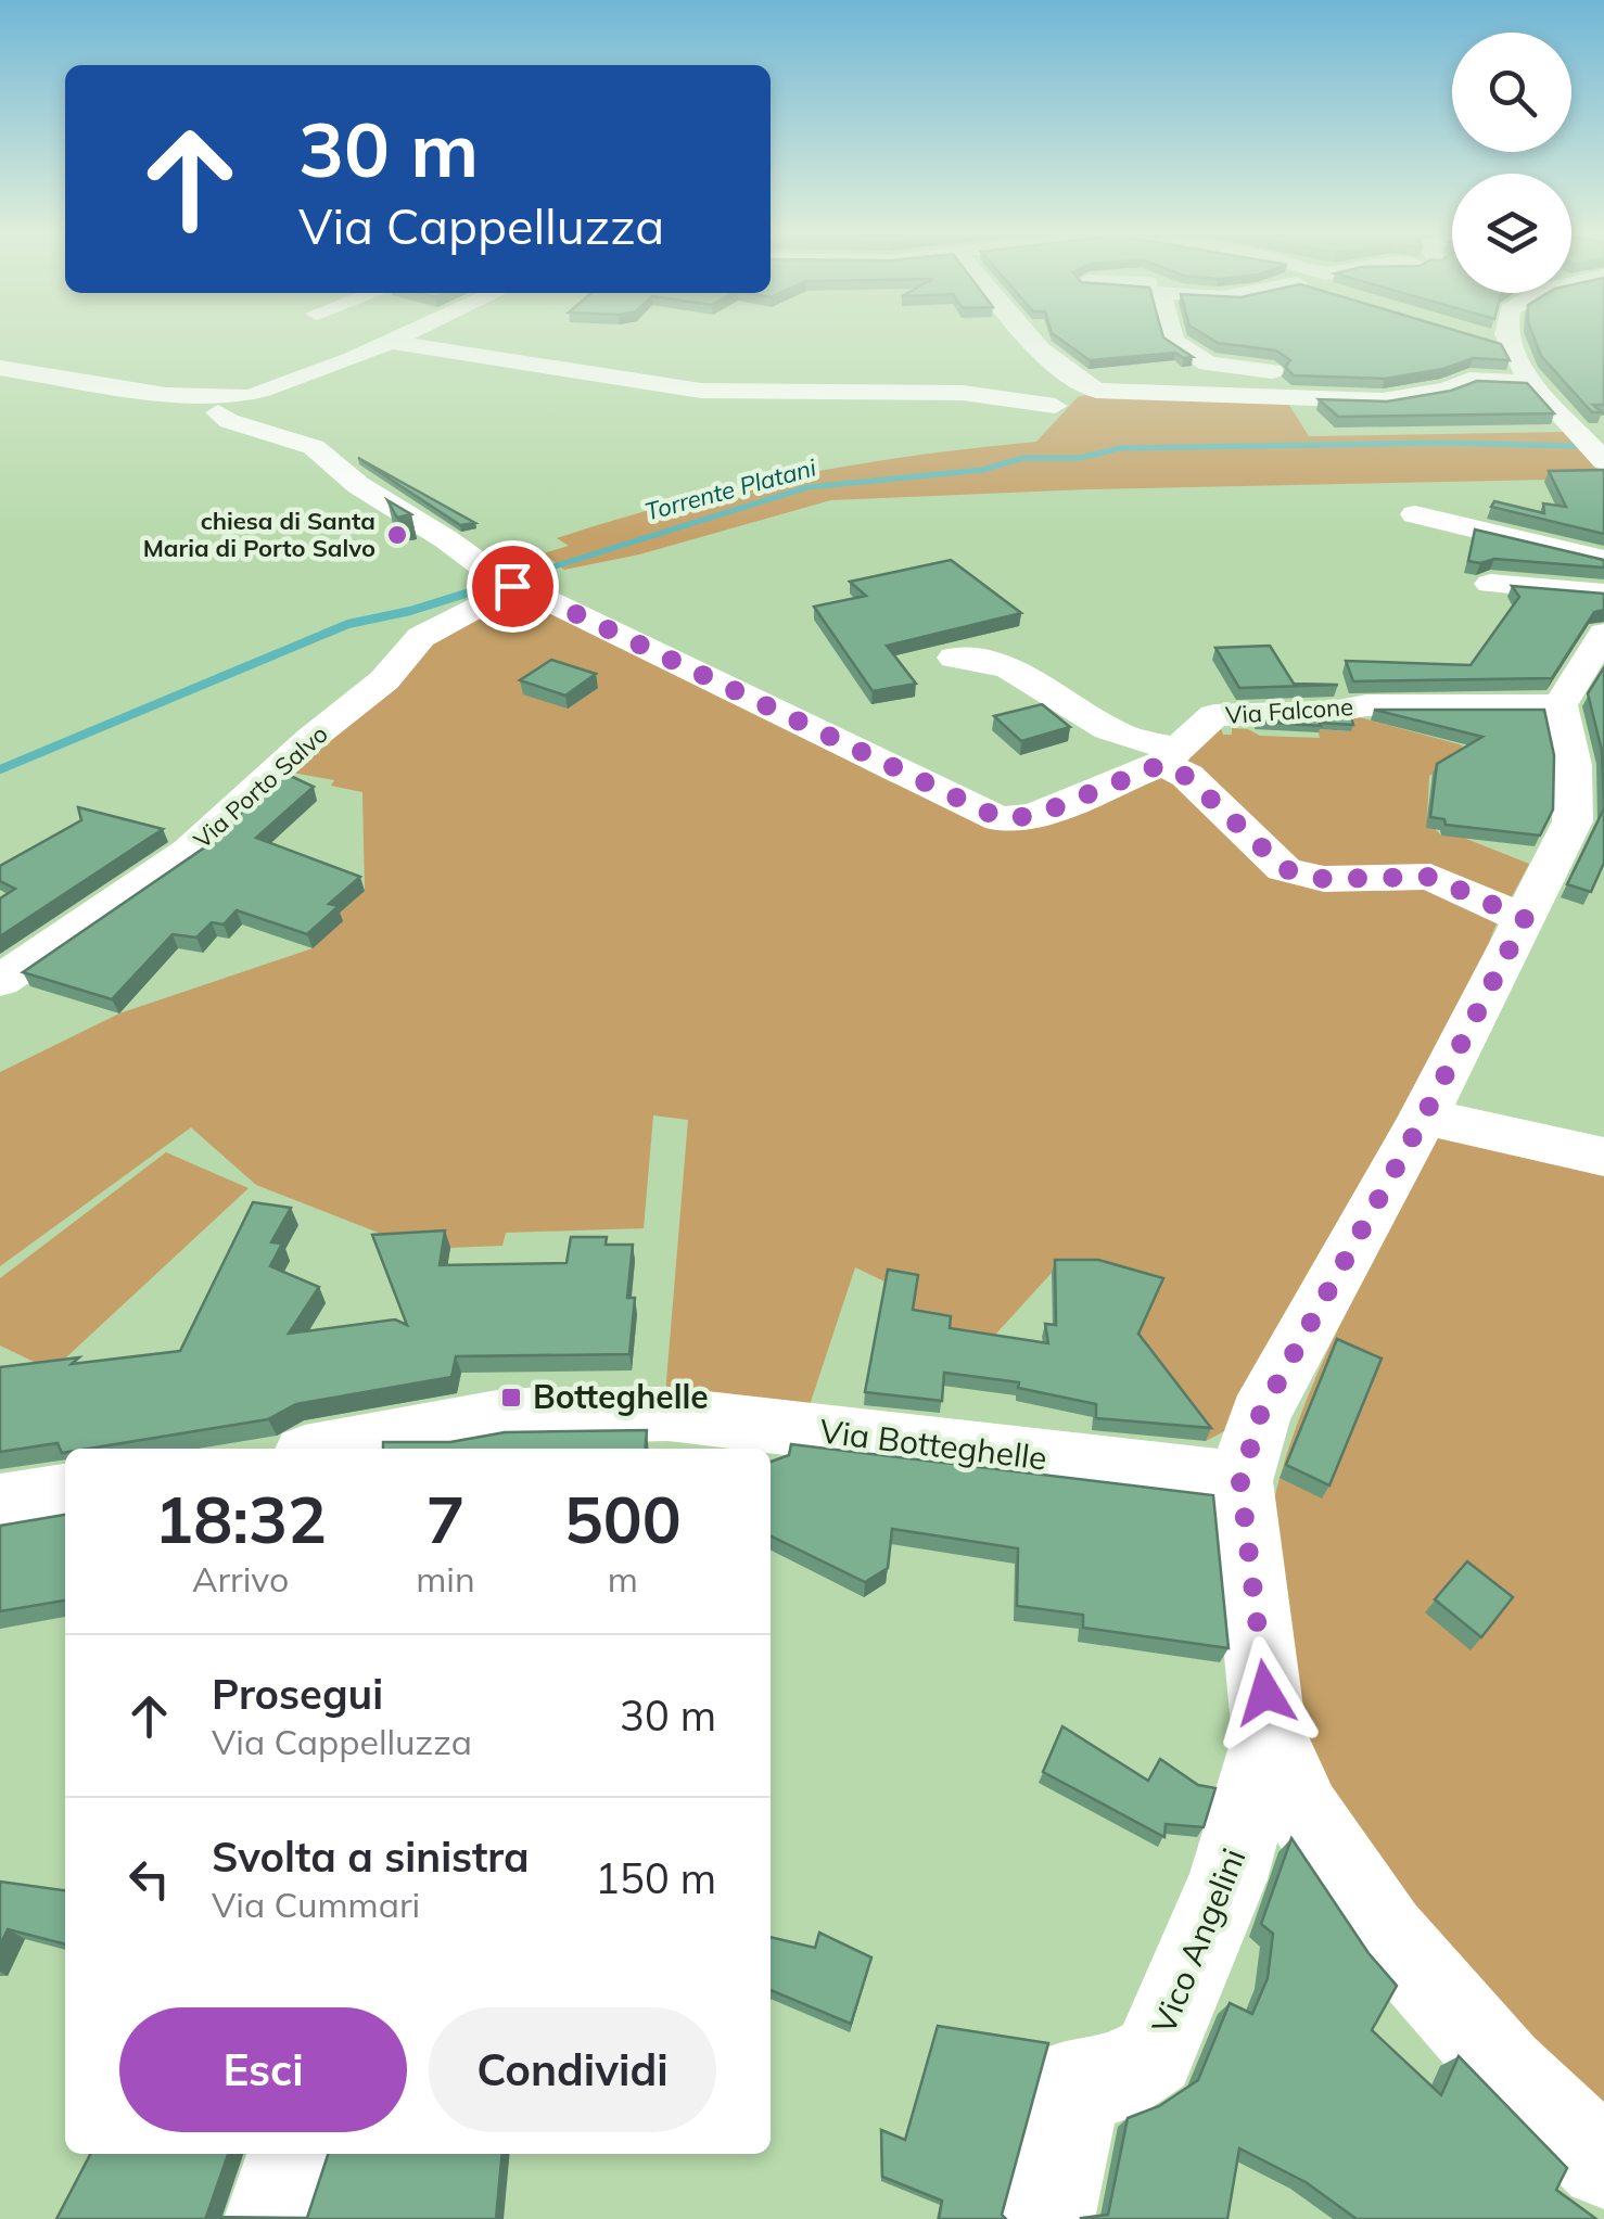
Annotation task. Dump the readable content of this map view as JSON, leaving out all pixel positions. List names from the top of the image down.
{
  "streets": {
    "street": [
      "Via Falcone",
      "Via Porto Salvo",
      "Via Botteghelle",
      "Vico Angelini"
    ]
  },
  "crossings": [
    ["Via Falcone", "Via Porto Salvo"]
  ],
  "water": ["Torrente Platani"],
  "places": {
    "other": ["chiesa di Santa Maria di Porto Salvo"],
    "transit": ["Botteghelle"]
  },
  "page": {
    "turn": ["30 m", "Via Cappelluzza"],
    "eta": [
      "18:32",
      "Arrivo",
      "7",
      "min",
      "500",
      "m"
    ],
    "list": [
      {
        "name": "Prosegui",
        "note": "Via Cappelluzza",
        "value": "30 m"
      },
      {
        "name": "Svolta a sinistra",
        "note": "Via Cummari",
        "value": "150 m"
      }
    ],
    "buttons": ["Esci", "Condividi"]
  }
}
